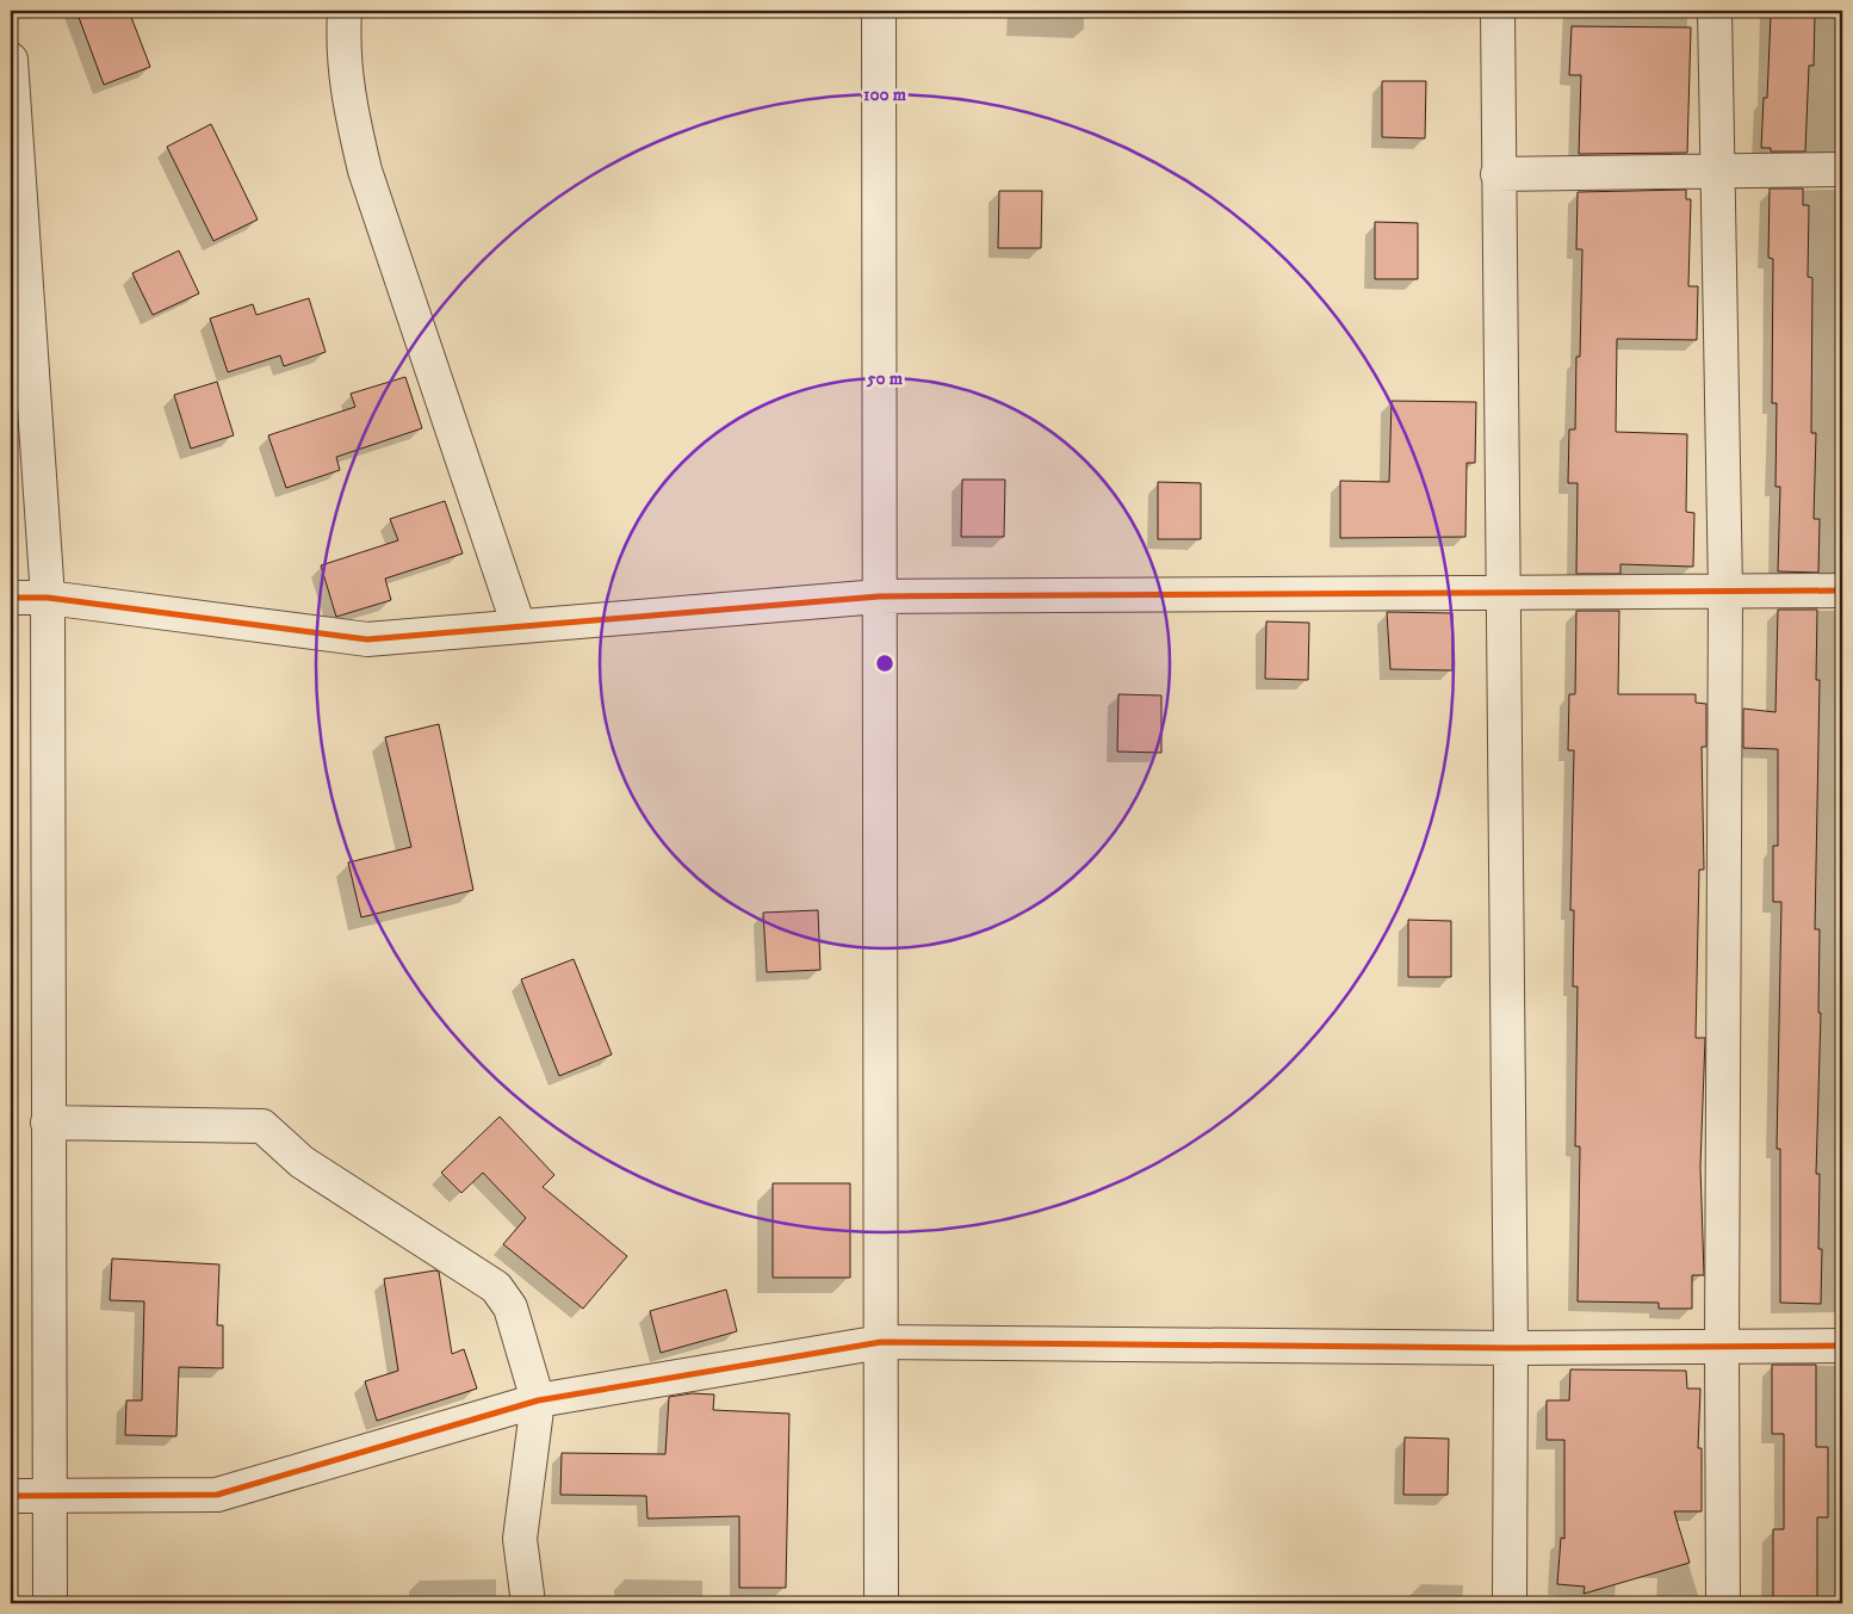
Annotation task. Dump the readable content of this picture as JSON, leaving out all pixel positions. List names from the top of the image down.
{
  "rings": ["100 m", "50 m"]
}
